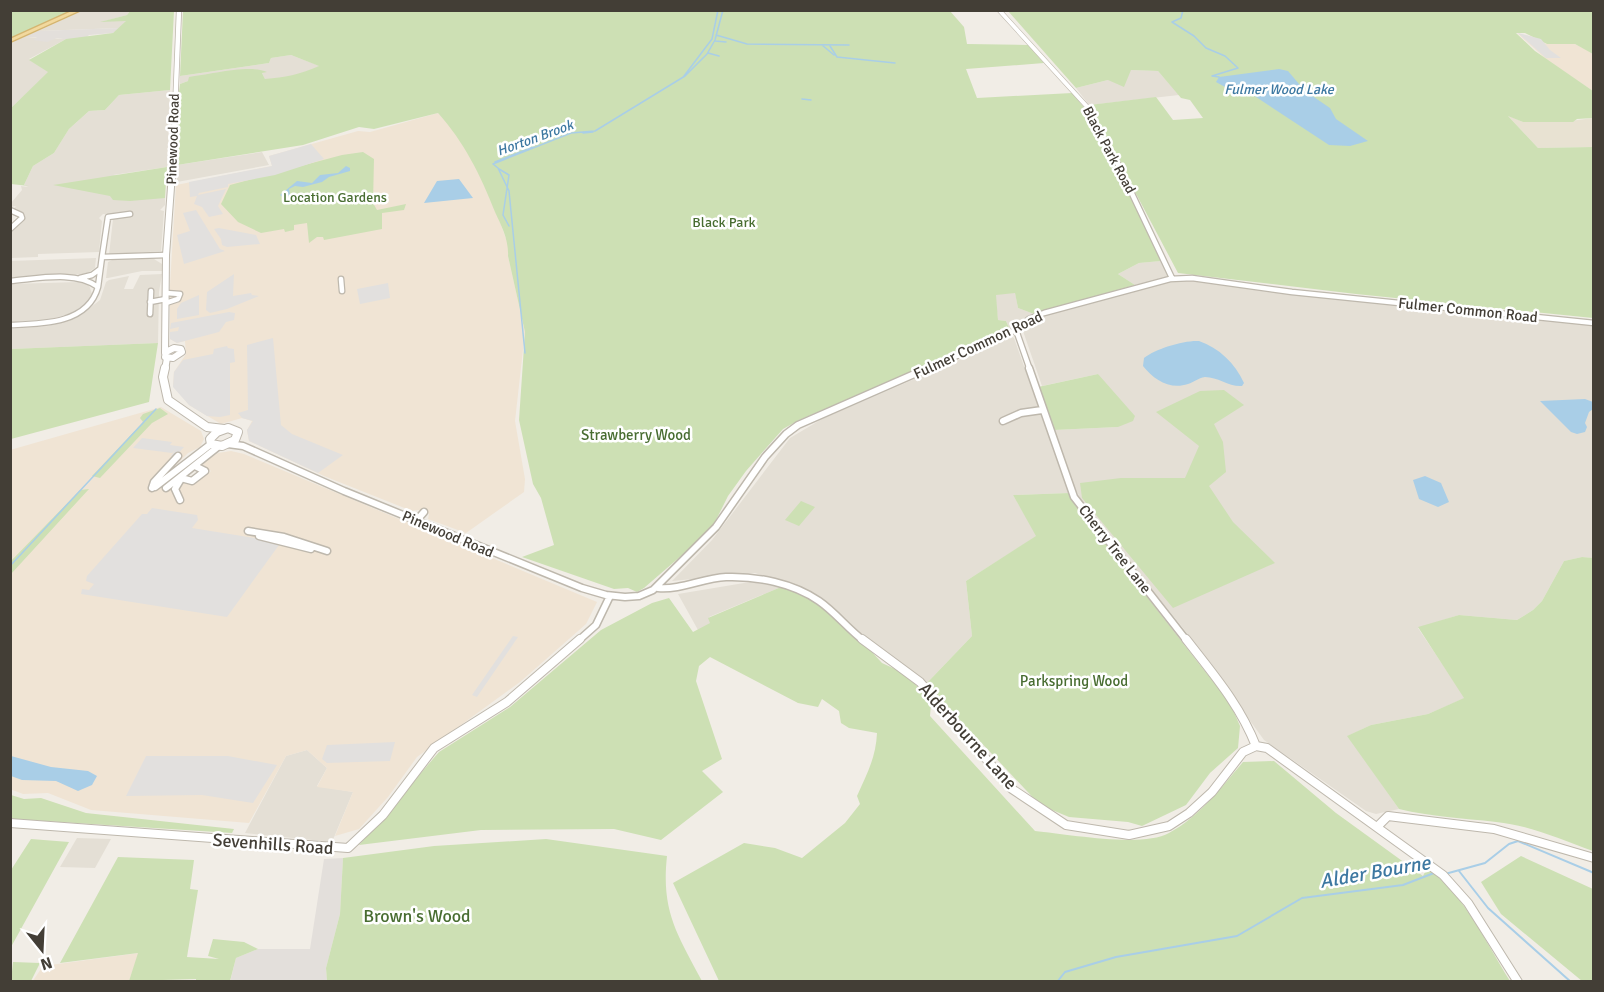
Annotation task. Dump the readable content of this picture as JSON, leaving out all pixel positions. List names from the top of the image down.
{
  "streets": {
    "street": [
      "Pinewood Road",
      "Black Park Road",
      "Fulmer Common Road",
      "Cherry Tree Lane",
      "Alderbourne Lane",
      "Sevenhills Road"
    ]
  },
  "crossings": [
    ["Pinewood Road", "Fulmer Common Road"],
    ["Pinewood Road", "Alderbourne Lane"],
    ["Pinewood Road", "Sevenhills Road"],
    ["Black Park Road", "Fulmer Common Road"],
    ["Fulmer Common Road", "Cherry Tree Lane"],
    ["Fulmer Common Road", "Alderbourne Lane"],
    ["Cherry Tree Lane", "Alderbourne Lane"]
  ],
  "water": ["Fulmer Wood Lake", "Horton Brook", "Alder Bourne"],
  "parks": [
    "Location Gardens",
    "Black Park",
    "Strawberry Wood",
    "Parkspring Wood",
    "Brown's Wood"
  ],
  "north": "bottom"
}
